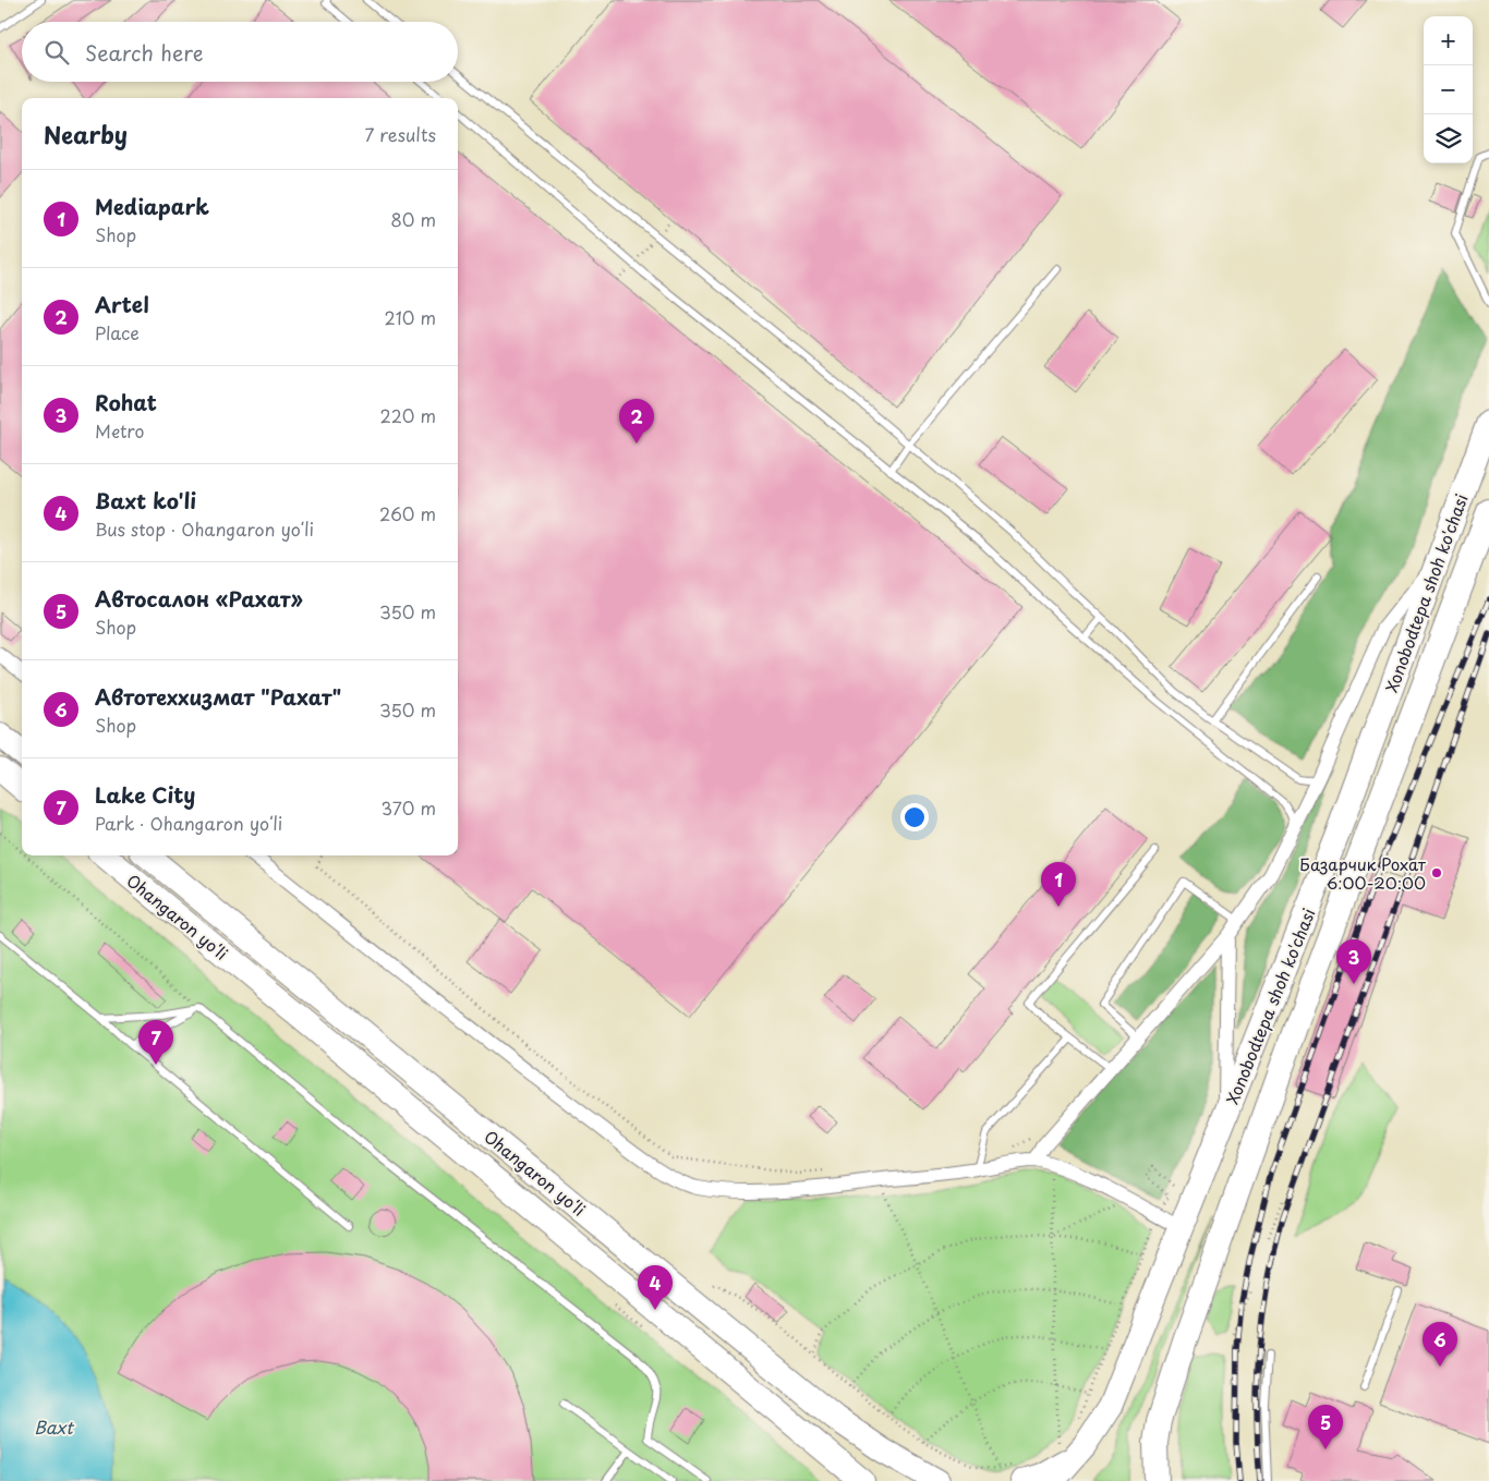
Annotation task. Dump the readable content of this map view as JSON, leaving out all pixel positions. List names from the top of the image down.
{
  "streets": {
    "highway": ["Xonobodtepa shoh ko'chasi", "Ohangaron yoʻli"]
  },
  "water": ["Baхt"],
  "places": ["Базарчик Рохат 6:00-20:00"],
  "page": {
    "map_buttons": ["+", "−"],
    "search": "Search here",
    "heading": ["Nearby", "7 results"],
    "list": [
      {
        "mark": "1",
        "name": "Mediapark",
        "note": "Shop",
        "value": "80 m"
      },
      {
        "mark": "2",
        "name": "Artel",
        "note": "Place",
        "value": "210 m"
      },
      {
        "mark": "3",
        "name": "Rohat",
        "note": "Metro",
        "value": "220 m"
      },
      {
        "mark": "4",
        "name": "Baxt ko'li",
        "note": "Bus stop · Ohangaron yoʻli",
        "value": "260 m"
      },
      {
        "mark": "5",
        "name": "Автосалон «Рахат»",
        "note": "Shop",
        "value": "350 m"
      },
      {
        "mark": "6",
        "name": "Автотеххизмат \"Рахат\"",
        "note": "Shop",
        "value": "350 m"
      },
      {
        "mark": "7",
        "name": "Lake City",
        "note": "Park · Ohangaron yoʻli",
        "value": "370 m"
      }
    ],
    "pins": [
      "2",
      "1",
      "3",
      "7",
      "4",
      "6",
      "5"
    ]
  }
}
